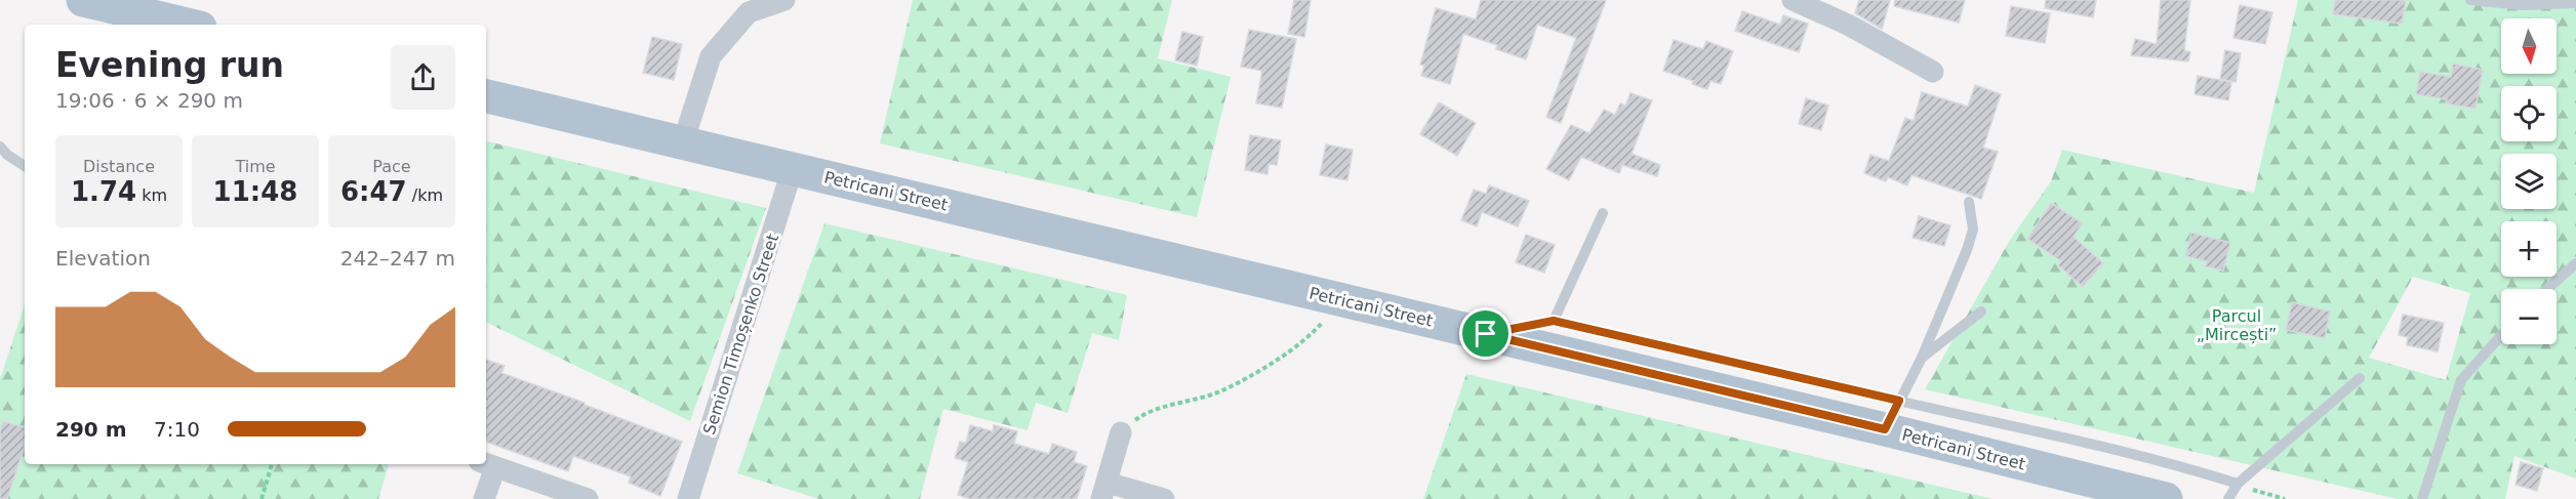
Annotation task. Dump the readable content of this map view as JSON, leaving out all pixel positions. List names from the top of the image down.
{
  "streets": {
    "main road": ["Petricani Street"],
    "street": ["Semion Timoșenko Street"]
  },
  "crossings": [
    ["Petricani Street", "Semion Timoșenko Street"]
  ],
  "parks": ["Parcul „Mircești”"],
  "north": "bottom",
  "page": {
    "map_buttons": ["+", "−"],
    "heading": ["Evening run", "19:06 · 6 × 290 m"],
    "stats": [
      ["Distance", "1.74 km"],
      ["Time", "11:48"],
      ["Pace", "6:47 /km"]
    ],
    "chart": ["Elevation", "242–247 m"],
    "list": [
      {
        "name": "290 m",
        "note": "7:10"
      }
    ]
  }
}
